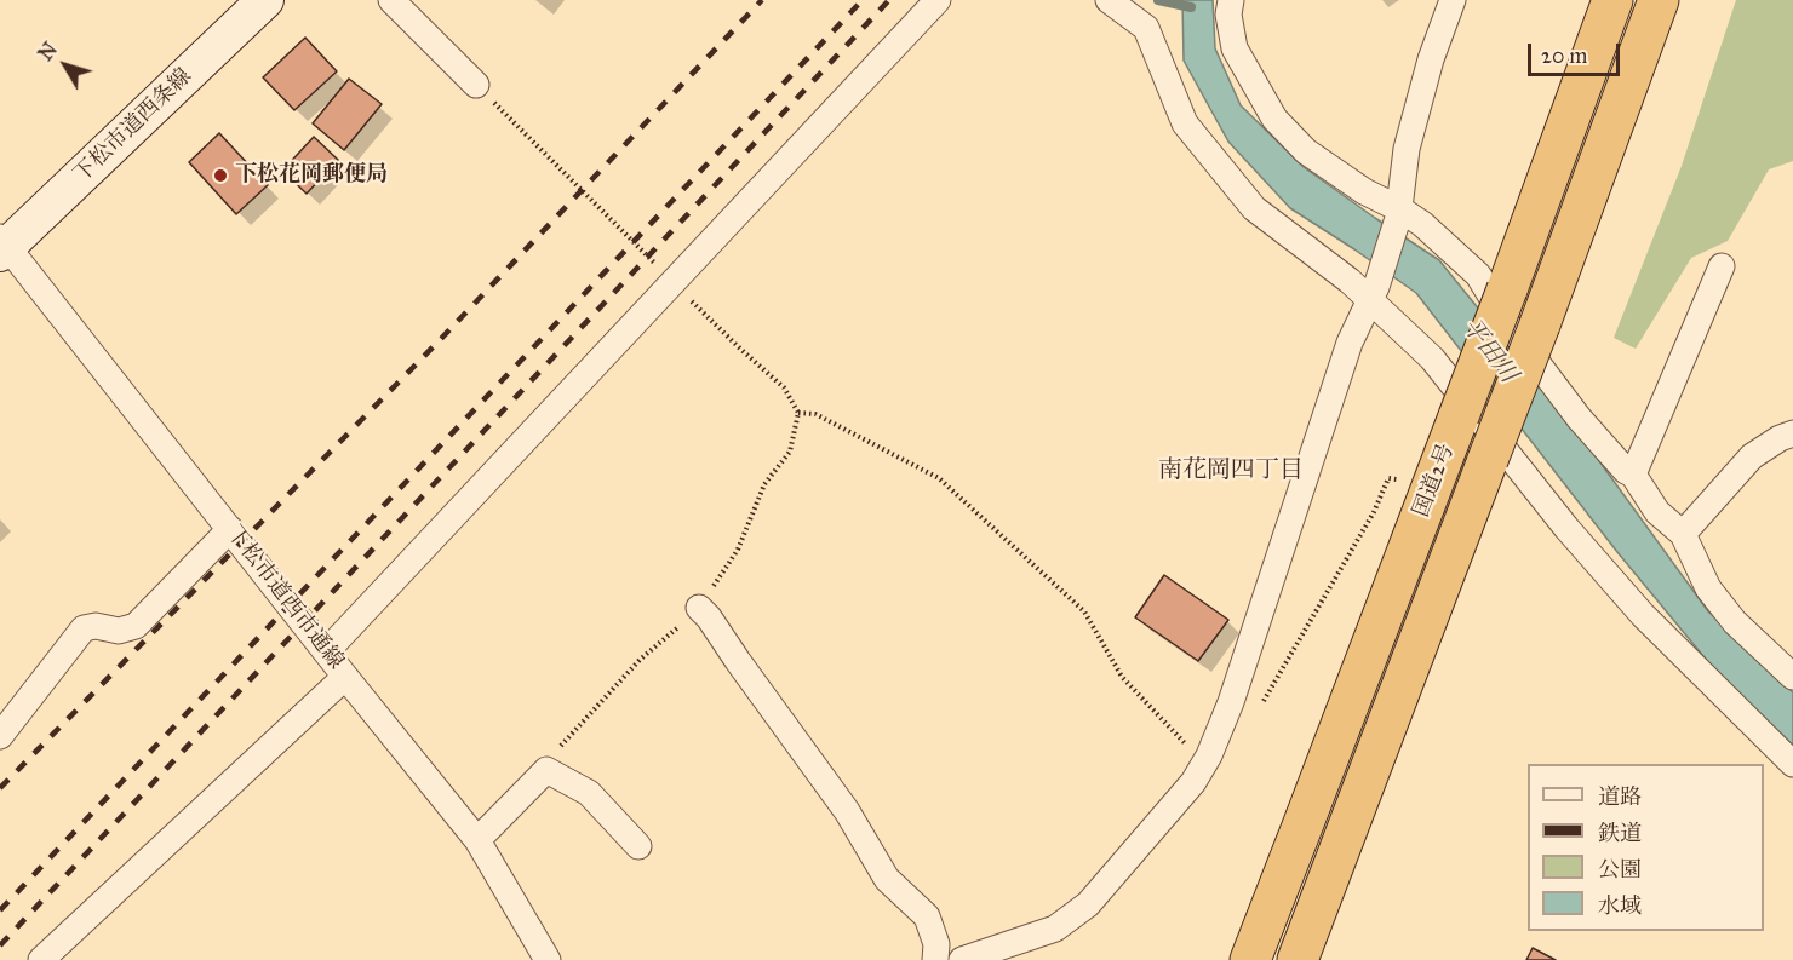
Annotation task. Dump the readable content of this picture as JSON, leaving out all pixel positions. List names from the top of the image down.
{
  "streets": {
    "highway": ["国道2号"],
    "street": ["下松市道西条線", "下松市道西市通線"]
  },
  "crossings": [
    ["下松市道西条線", "下松市道西市通線"]
  ],
  "districts": ["南花岡四丁目"],
  "water": ["平田川"],
  "places": ["下松花岡郵便局"],
  "legend": [
    "道路",
    "鉄道",
    "公園",
    "水域"
  ],
  "scale_bar": "20 m",
  "north": "top left"
}
